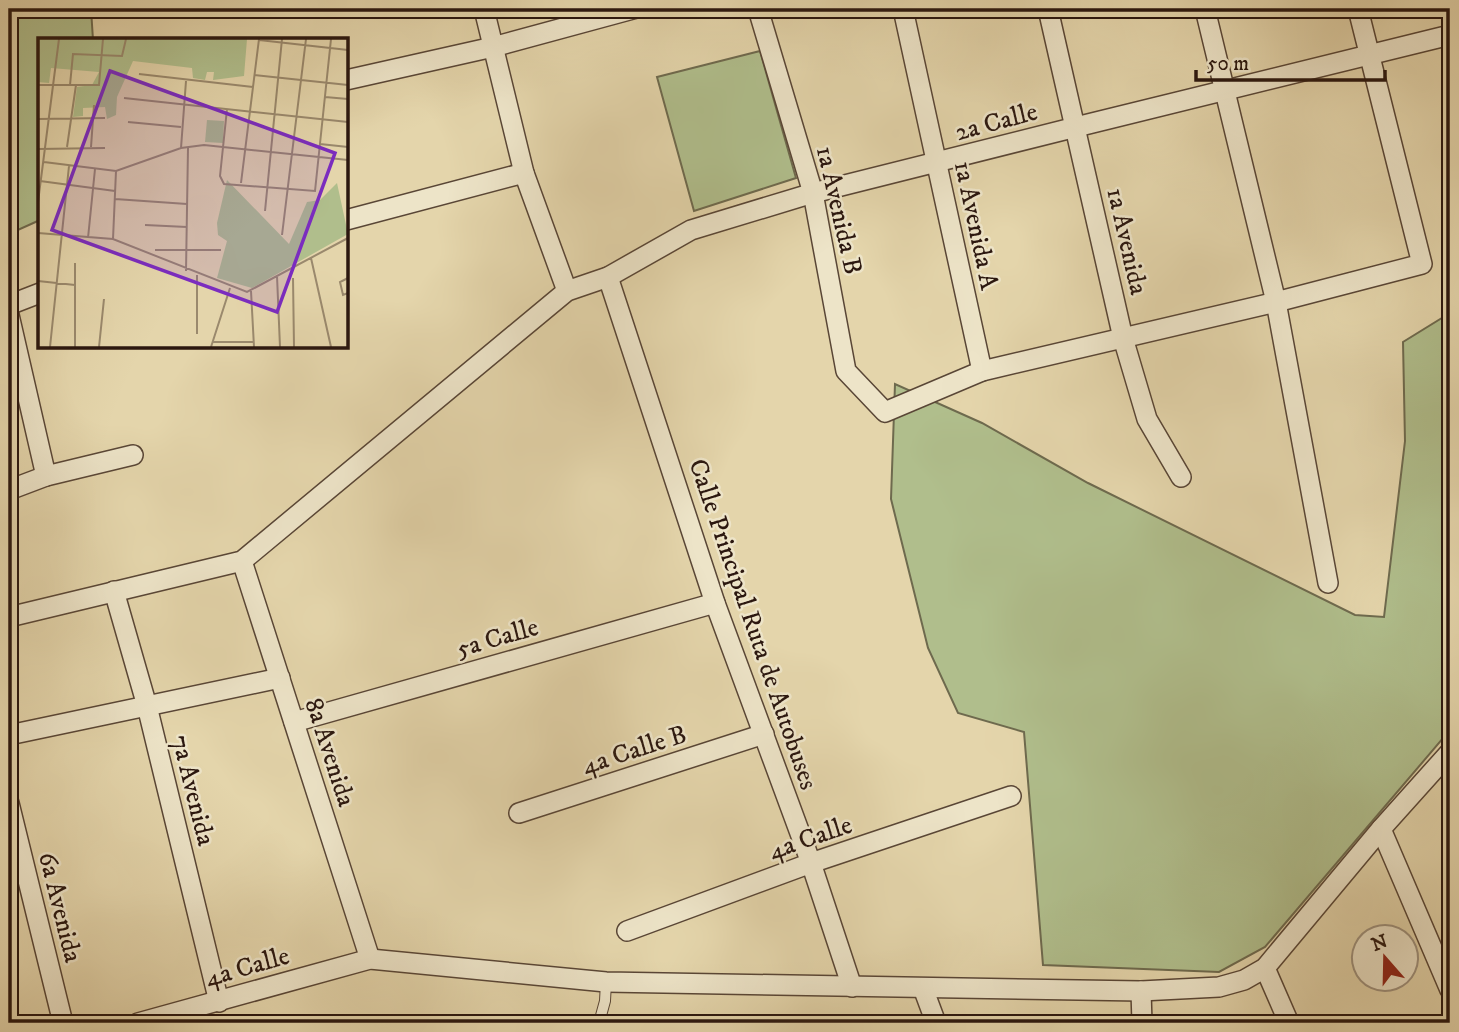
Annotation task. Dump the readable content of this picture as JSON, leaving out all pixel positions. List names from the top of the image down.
{
  "streets": {
    "street": [
      "2a Calle",
      "1a Avenida B",
      "1a Avenida A",
      "1a Avenida",
      "Calle Principal Ruta de Autobuses",
      "5a Calle",
      "4a Calle B",
      "8a Avenida",
      "7a Avenida",
      "4a Calle",
      "6a Avenida"
    ]
  },
  "crossings": [
    ["2a Calle", "1a Avenida B"],
    ["2a Calle", "1a Avenida A"],
    ["2a Calle", "1a Avenida"],
    ["2a Calle", "Calle Principal Ruta de Autobuses"],
    ["1a Avenida B", "1a Avenida A"],
    ["Calle Principal Ruta de Autobuses", "5a Calle"],
    ["Calle Principal Ruta de Autobuses", "4a Calle B"],
    ["Calle Principal Ruta de Autobuses", "4a Calle"],
    ["5a Calle", "8a Avenida"],
    ["8a Avenida", "4a Calle"],
    ["7a Avenida", "4a Calle"]
  ],
  "scale_bar": "50 m",
  "north": "top"
}
